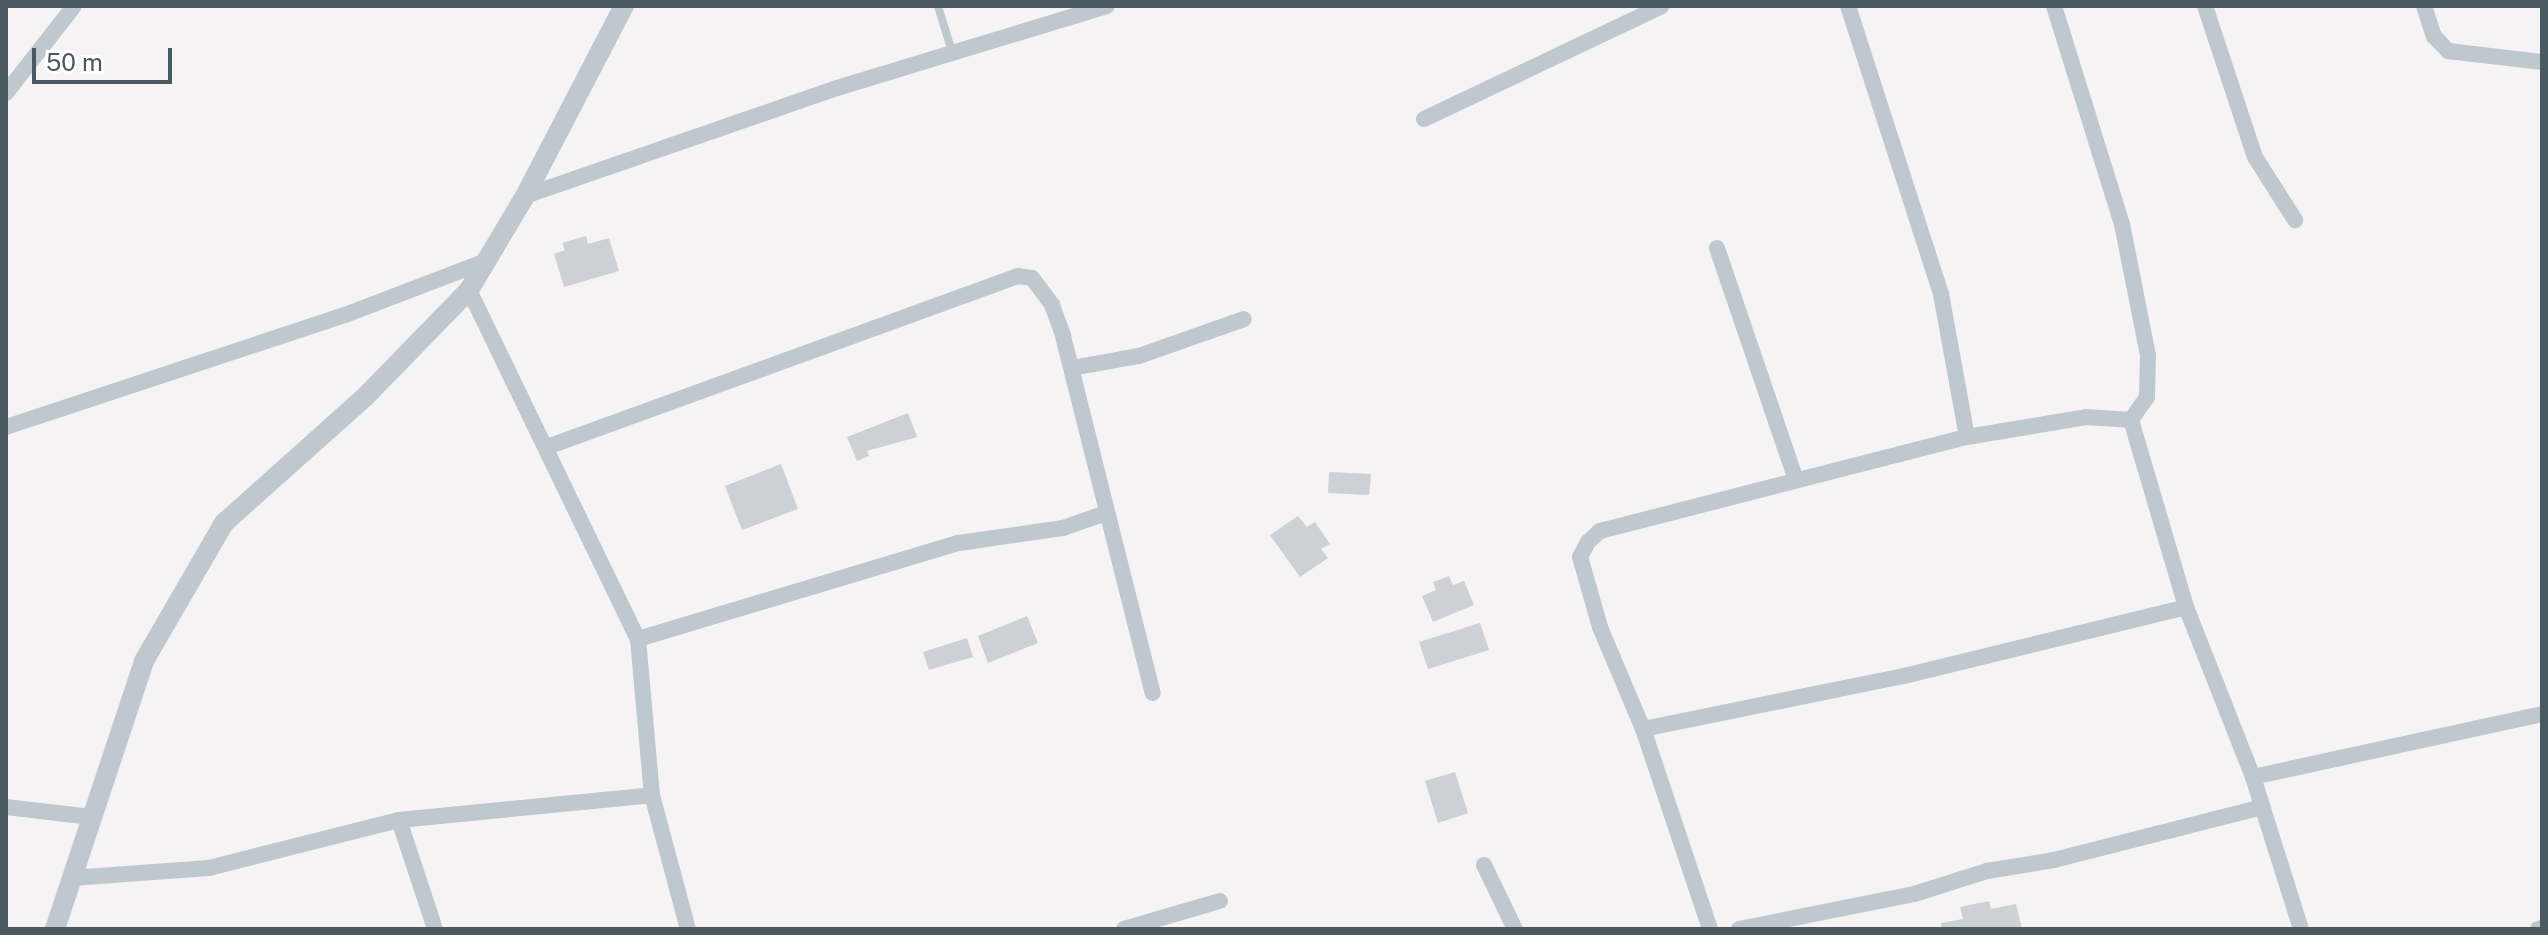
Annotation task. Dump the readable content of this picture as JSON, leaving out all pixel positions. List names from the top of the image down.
{
  "scale_bar": "50 m"
}
